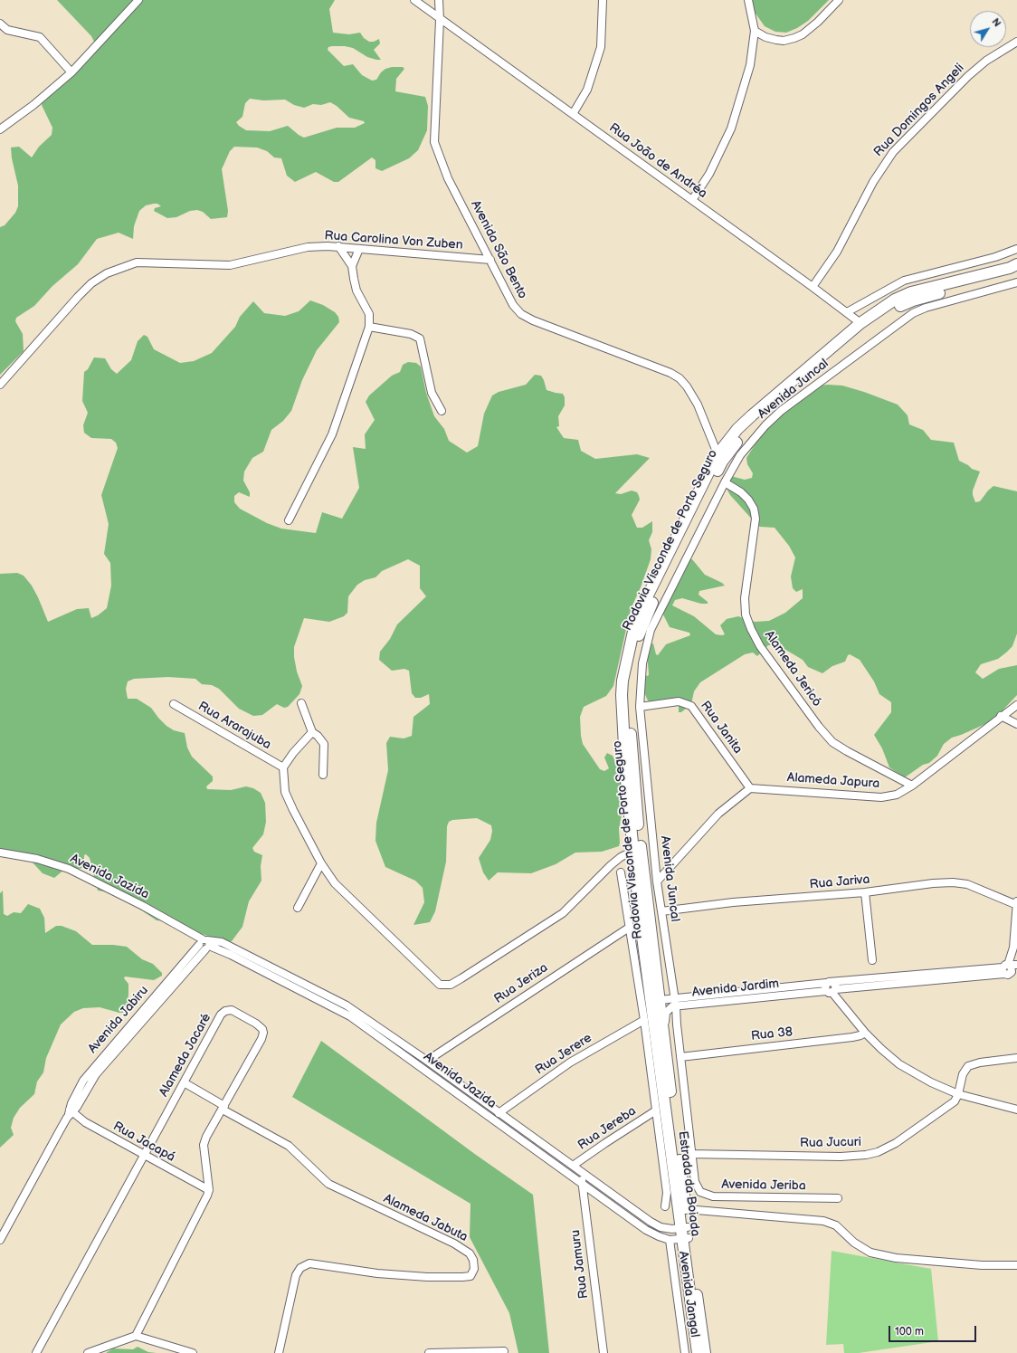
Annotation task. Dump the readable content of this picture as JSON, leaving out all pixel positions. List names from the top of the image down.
{
  "streets": {
    "main road": ["Rodovia Visconde de Porto Seguro", "Estrada da Boiada"],
    "street": [
      "Rua Domingos Angeli",
      "Rua João de Andréa",
      "Rua Carolina Von Zuben",
      "Avenida São Bento",
      "Avenida Juncal",
      "Alameda Jericó",
      "Rua Ararajuba",
      "Rua Janita",
      "Alameda Japura",
      "Avenida Jazida",
      "Rua Jariva",
      "Rua Jeriza",
      "Avenida Jardim",
      "Avenida Jabiru",
      "Rua 38",
      "Rua Jerere",
      "Alameda Jacaré",
      "Rua Jereba",
      "Rua Jacapá",
      "Rua Jucuri",
      "Avenida Jeriba",
      "Alameda Jabuta",
      "Rua Jamuru",
      "Avenida Jangal"
    ]
  },
  "crossings": [
    ["Rua Domingos Angeli", "Rua João de Andréa"],
    ["Rua João de Andréa", "Avenida São Bento"],
    ["Rua João de Andréa", "Rodovia Visconde de Porto Seguro"],
    ["Rua Carolina Von Zuben", "Avenida São Bento"],
    ["Avenida São Bento", "Rodovia Visconde de Porto Seguro"],
    ["Avenida Juncal", "Rodovia Visconde de Porto Seguro"],
    ["Avenida Juncal", "Alameda Jericó"],
    ["Avenida Juncal", "Rua Janita"],
    ["Avenida Juncal", "Rua Jariva"],
    ["Avenida Juncal", "Avenida Jardim"],
    ["Avenida Juncal", "Rua 38"],
    ["Avenida Juncal", "Rua Jucuri"],
    ["Avenida Juncal", "Avenida Jeriba"],
    ["Rodovia Visconde de Porto Seguro", "Avenida Jardim"],
    ["Rodovia Visconde de Porto Seguro", "Rua Jerere"],
    ["Rodovia Visconde de Porto Seguro", "Estrada da Boiada"],
    ["Alameda Jericó", "Alameda Japura"],
    ["Rua Janita", "Alameda Japura"],
    ["Avenida Jazida", "Rua Jeriza"],
    ["Avenida Jazida", "Avenida Jabiru"],
    ["Avenida Jazida", "Rua Jerere"],
    ["Avenida Jazida", "Rua Jereba"],
    ["Avenida Jazida", "Estrada da Boiada"],
    ["Avenida Jazida", "Rua Jamuru"],
    ["Avenida Jazida", "Avenida Jangal"],
    ["Avenida Jardim", "Estrada da Boiada"],
    ["Avenida Jabiru", "Rua Jacapá"],
    ["Rua Jerere", "Estrada da Boiada"],
    ["Alameda Jacaré", "Rua Jacapá"],
    ["Alameda Jacaré", "Alameda Jabuta"]
  ],
  "scale_bar": "100 m",
  "north": "top right"
}
